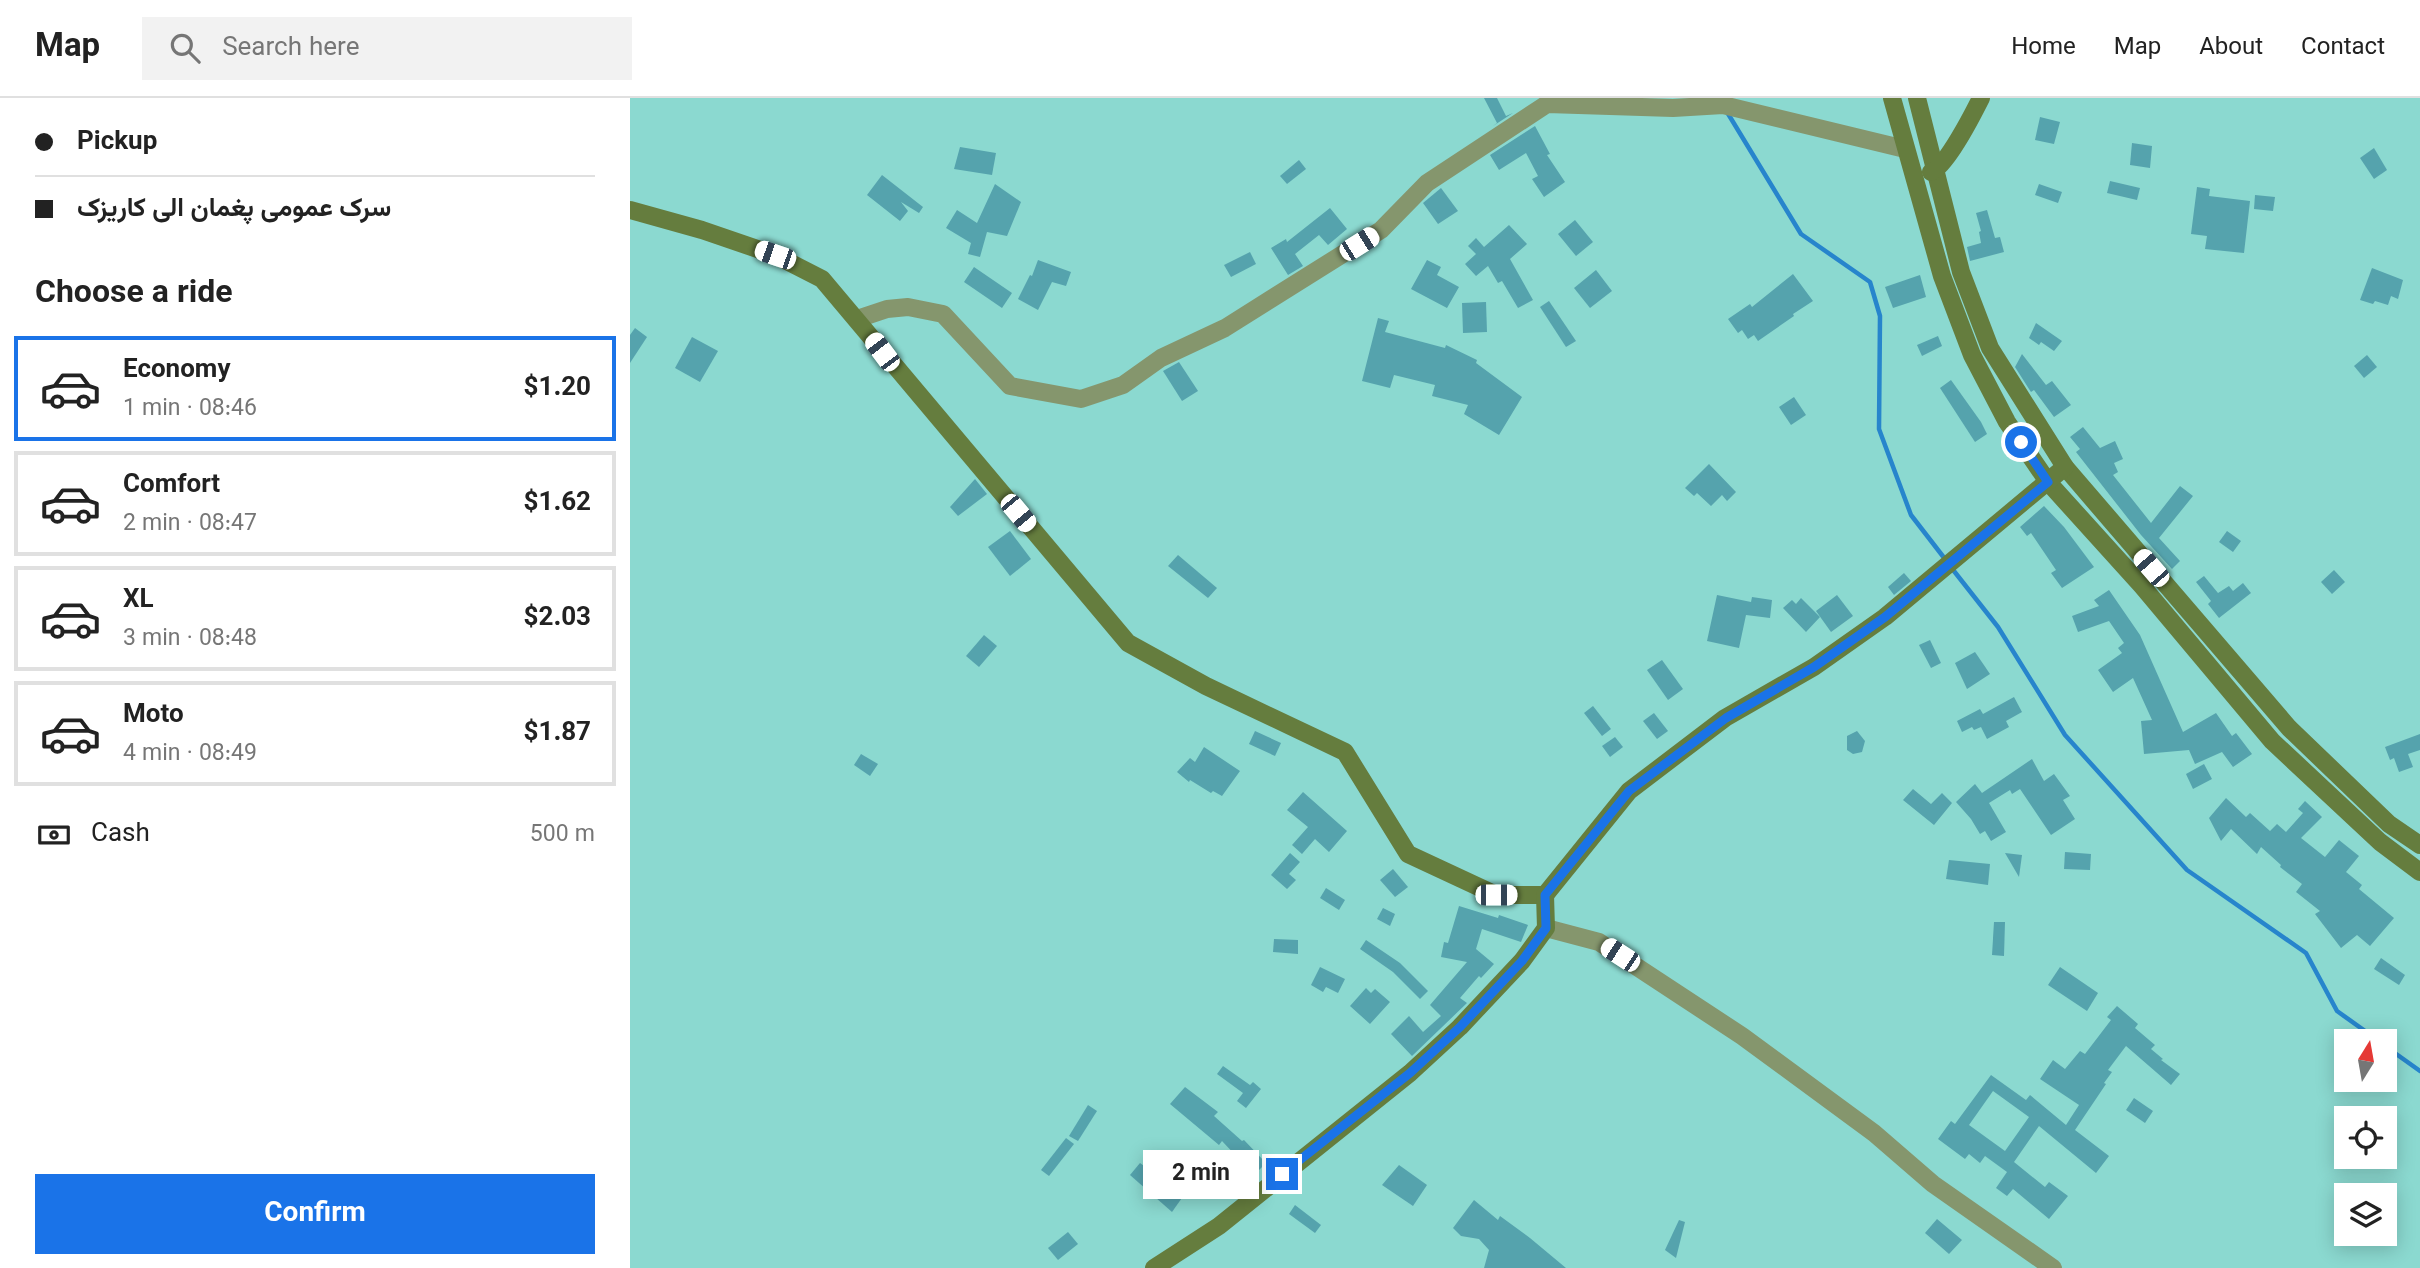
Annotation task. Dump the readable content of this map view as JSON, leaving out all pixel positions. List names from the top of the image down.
{
  "north": "top",
  "page": {
    "header": "Map",
    "search": "Search here",
    "nav": [
      "Home",
      "Map",
      "About",
      "Contact"
    ],
    "banner": ["Pickup", "سرک عمومی پغمان الی کاریزک"],
    "heading": "Choose a ride",
    "list": [
      {
        "name": "Economy",
        "note": "1 min · 08:46",
        "value": "$1.20"
      },
      {
        "name": "Comfort",
        "note": "2 min · 08:47",
        "value": "$1.62"
      },
      {
        "name": "XL",
        "note": "3 min · 08:48",
        "value": "$2.03"
      },
      {
        "name": "Moto",
        "note": "4 min · 08:49",
        "value": "$1.87"
      }
    ],
    "pay": ["Cash", "500 m"],
    "bubble": "2 min",
    "buttons": "Confirm"
  }
}
